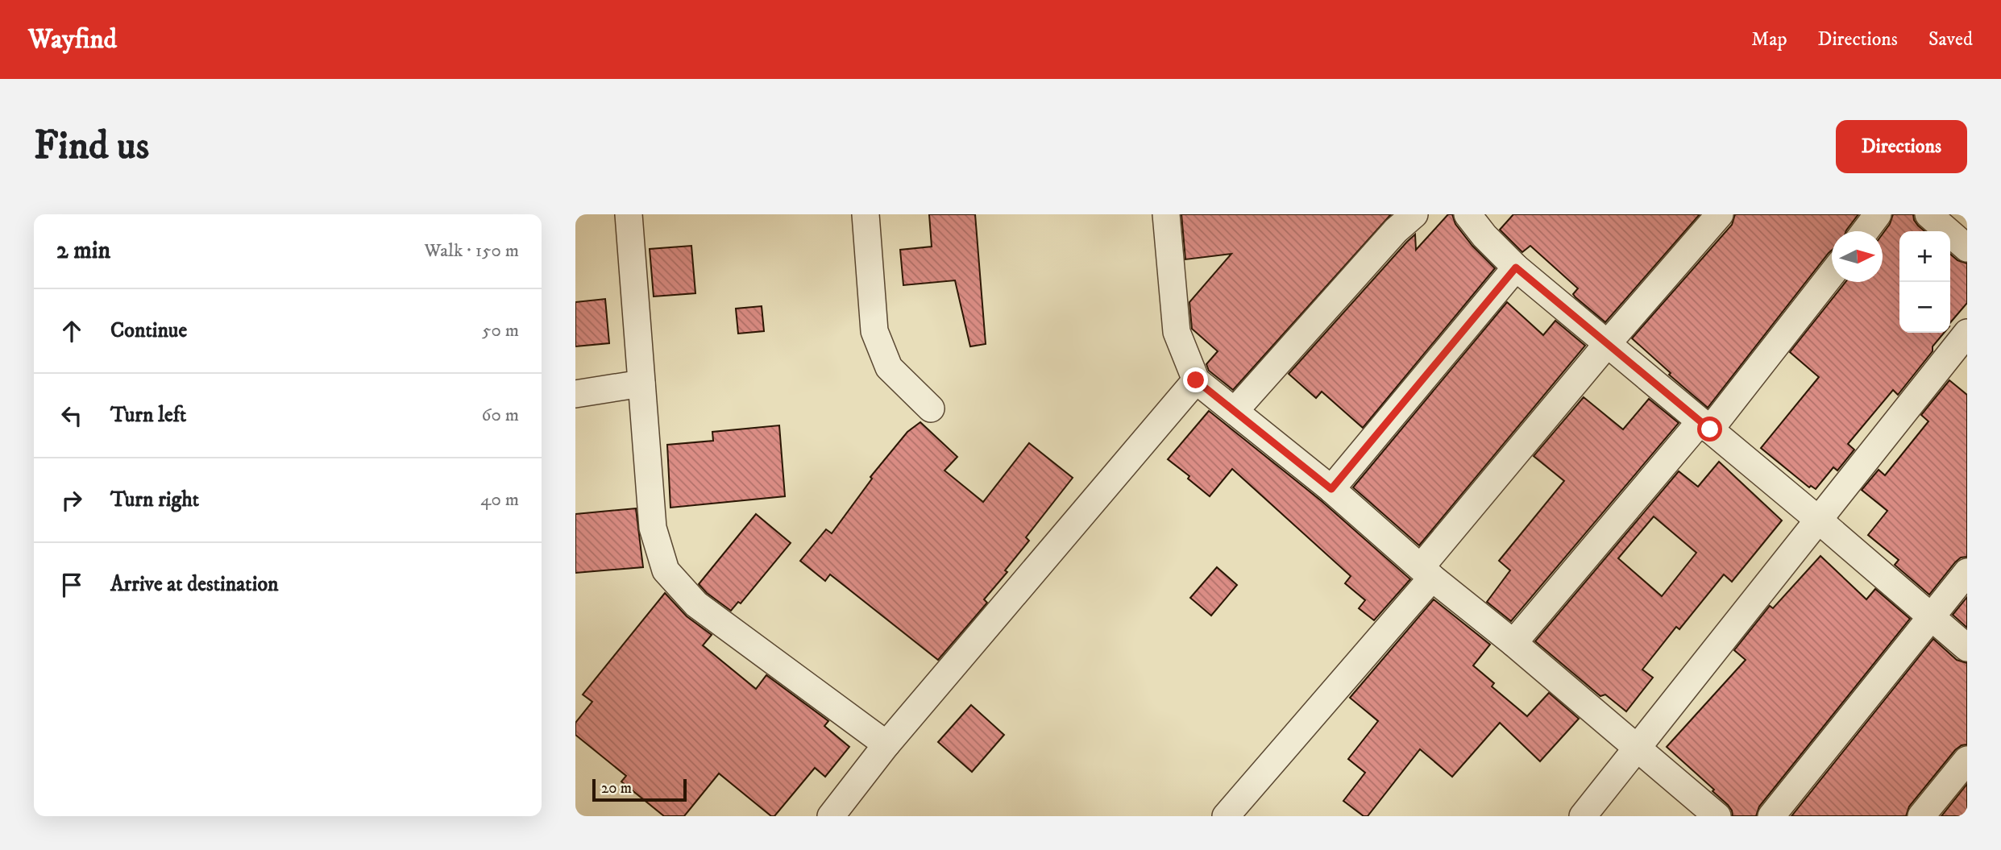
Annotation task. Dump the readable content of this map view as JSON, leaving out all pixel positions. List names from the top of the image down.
{
  "scale_bar": "20 m",
  "north": "right",
  "page": {
    "header": "Wayfind",
    "nav": ["Map", "Directions", "Saved"],
    "buttons": "Directions",
    "title": "Find us",
    "heading": ["2 min", "Walk · 150 m"],
    "map_buttons": ["+", "−"],
    "list": [
      ["Continue", "50 m"],
      ["Turn left", "60 m"],
      ["Turn right", "40 m"],
      "Arrive at destination"
    ],
    "scale": "20 m"
  }
}
